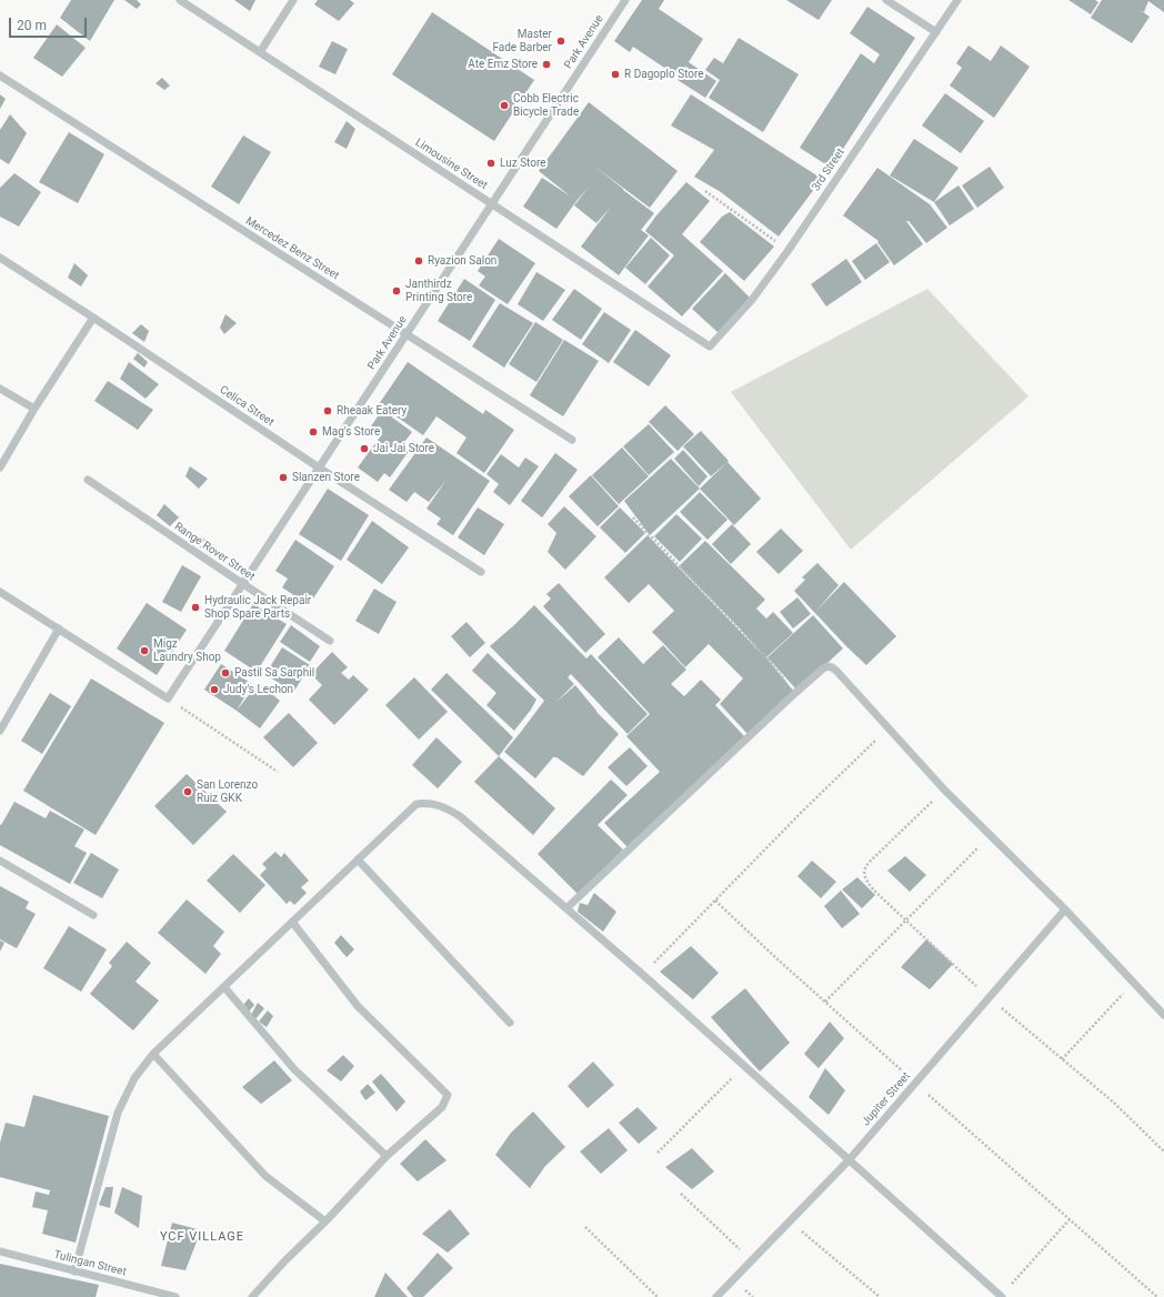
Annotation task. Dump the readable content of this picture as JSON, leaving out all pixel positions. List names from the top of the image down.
{
  "streets": {
    "street": [
      "Park Avenue",
      "Limousine Street",
      "3rd Street",
      "Mercedez Benz Street",
      "Celica Street",
      "Range Rover Street",
      "Jupiter Street",
      "Tulingan Street"
    ]
  },
  "crossings": [
    ["Park Avenue", "Limousine Street"],
    ["Park Avenue", "Mercedez Benz Street"],
    ["Park Avenue", "Celica Street"],
    ["Park Avenue", "Range Rover Street"],
    ["Limousine Street", "3rd Street"]
  ],
  "districts": ["YCF VILLAGE"],
  "places": [
    "Master Fade Barber",
    "Ate Emz Store",
    "R Dagoplo Store",
    "Cobb Electric Bicycle Trade",
    "Luz Store",
    "Ryazion Salon",
    "Janthirdz Printing Store",
    "Rheaak Eatery",
    "Mag's Store",
    "Jai Jai Store",
    "Slanzen Store",
    "Hydraulic Jack Repair Shop Spare Parts",
    "Migz Laundry Shop",
    "Pastil Sa Sarphil",
    "Judy's Lechon",
    "San Lorenzo Ruiz GKK"
  ],
  "scale_bar": "20 m"
}
